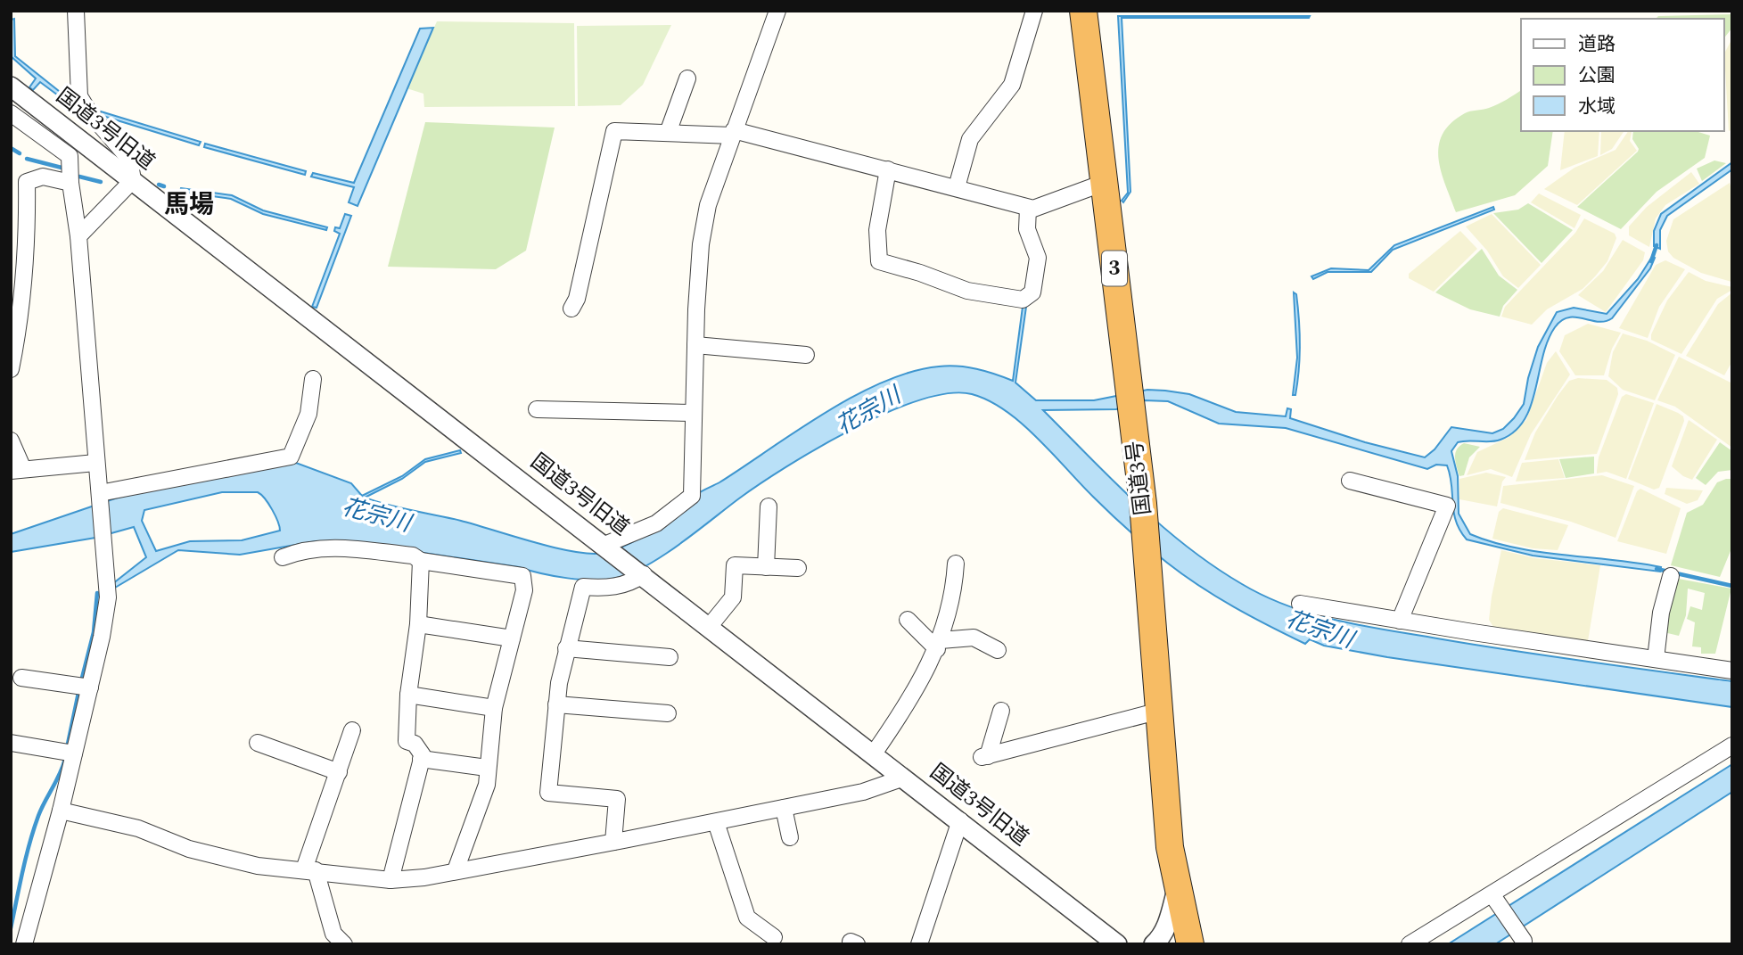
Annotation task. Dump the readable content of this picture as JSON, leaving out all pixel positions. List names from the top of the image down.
{
  "streets": {
    "highway": ["3", "国道3号"],
    "street": ["国道3号旧道"]
  },
  "districts": ["馬場"],
  "water": ["花宗川"],
  "legend": ["道路", "公園", "水域"]
}
